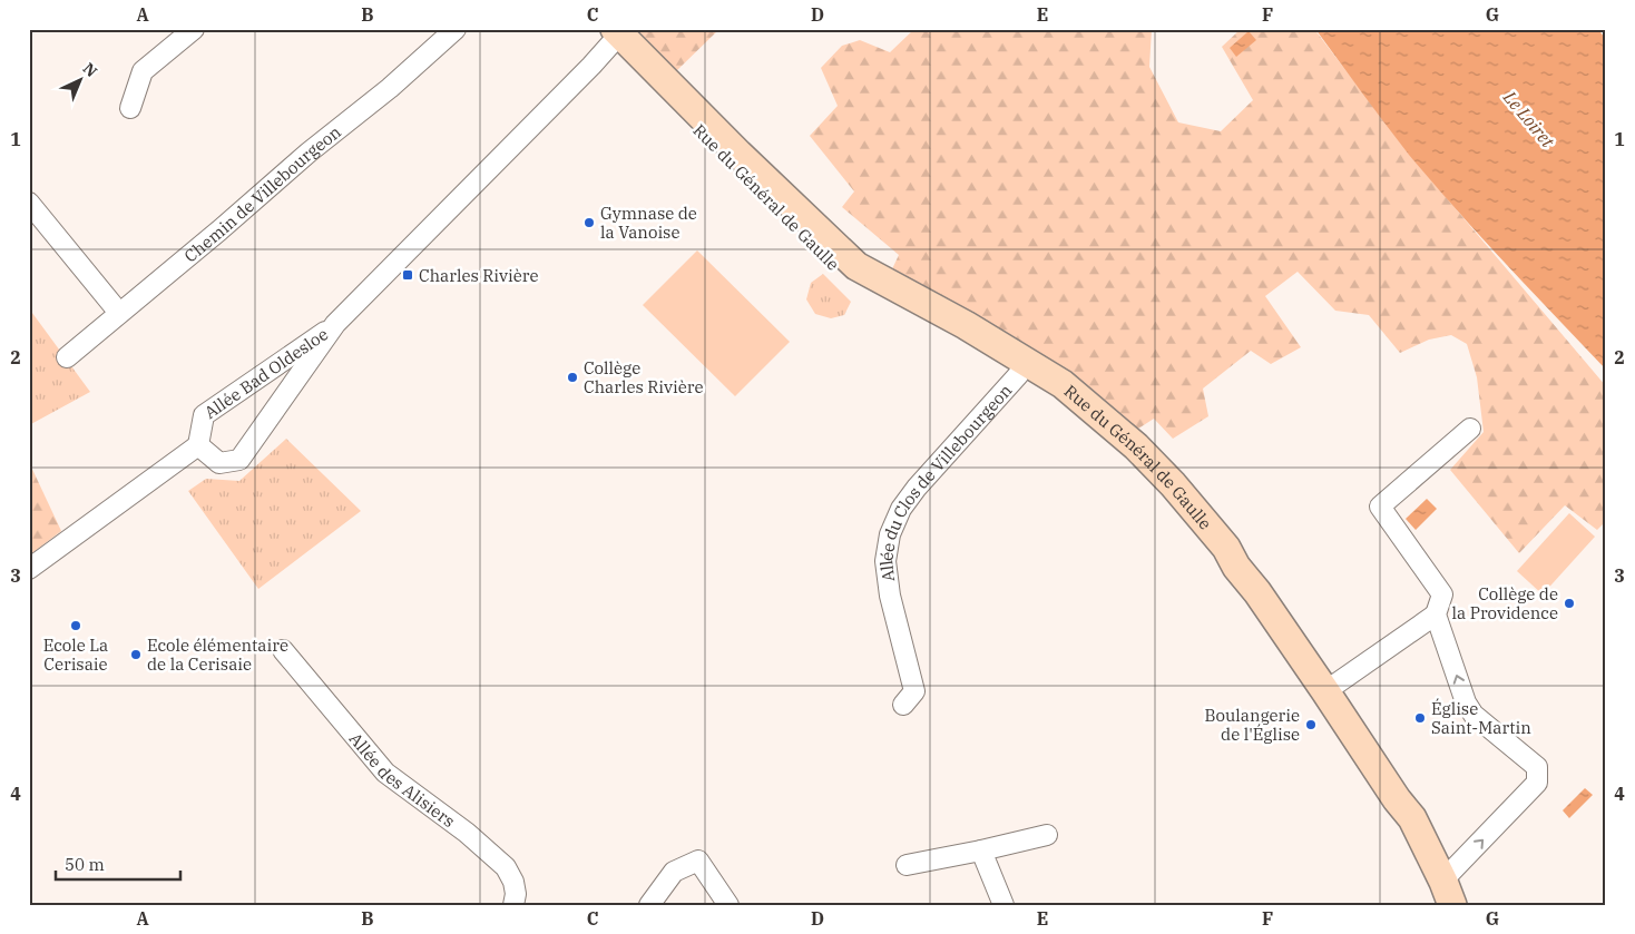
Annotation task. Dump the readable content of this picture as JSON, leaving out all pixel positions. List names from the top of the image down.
{
  "streets": {
    "main road": ["Rue du Général de Gaulle"],
    "street": [
      "Chemin de Villebourgeon",
      "Allée Bad Oldesloe",
      "Allée du Clos de Villebourgeon",
      "Allée des Alisiers"
    ]
  },
  "crossings": [
    ["Rue du Général de Gaulle", "Allée Bad Oldesloe"],
    ["Rue du Général de Gaulle", "Allée du Clos de Villebourgeon"]
  ],
  "water": ["Le Loiret"],
  "places": {
    "other": [
      "Gymnase de la Vanoise",
      "Collège Charles Rivière",
      "Collège de la Providence",
      "Ecole La Cerisaie",
      "Ecole élémentaire de la Cerisaie",
      "Église Saint-Martin",
      "Boulangerie de l'Église"
    ],
    "transit": ["Charles Rivière"]
  },
  "scale_bar": "50 m",
  "north": "top right",
  "grid": {
    "columns": [
      "A",
      "B",
      "C",
      "D",
      "E",
      "F",
      "G"
    ],
    "rows": [
      "1",
      "2",
      "3",
      "4"
    ]
  }
}
